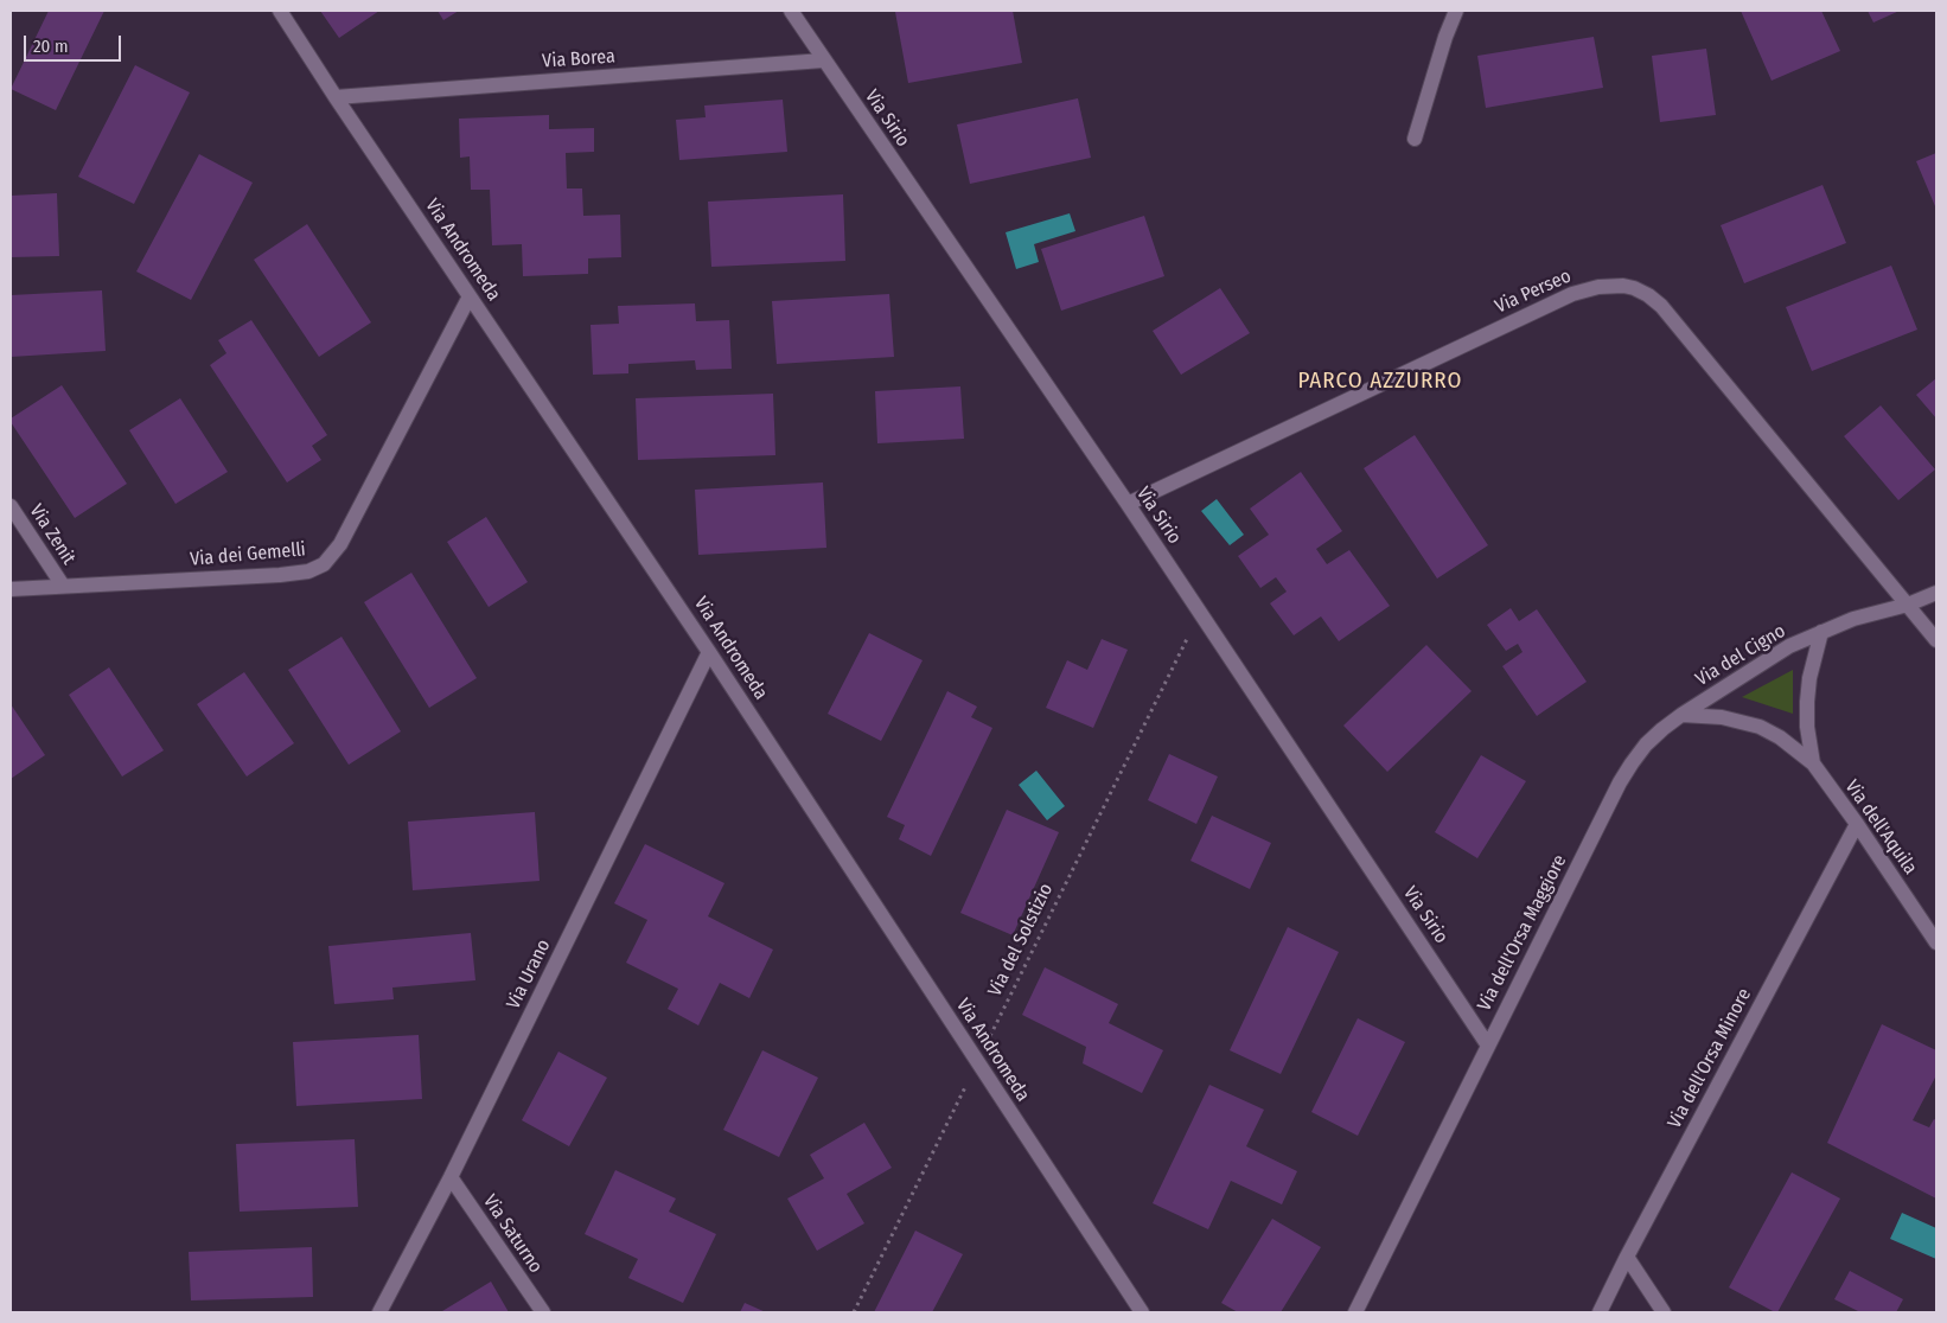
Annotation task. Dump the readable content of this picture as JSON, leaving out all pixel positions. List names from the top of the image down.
{
  "streets": {
    "street": [
      "Via Borea",
      "Via Sirio",
      "Via Andromeda",
      "Via Perseo",
      "Via Zenit",
      "Via dei Gemelli",
      "Via del Cigno",
      "Via dell'Aquila",
      "Via dell'Orsa Maggiore",
      "Via Urano",
      "Via dell'Orsa Minore",
      "Via Saturno"
    ],
    "path": ["Via del Solstizio"]
  },
  "crossings": [
    ["Via Borea", "Via Sirio"],
    ["Via Borea", "Via Andromeda"],
    ["Via Sirio", "Via Perseo"],
    ["Via Sirio", "Via dell'Orsa Maggiore"],
    ["Via Sirio", "Via del Solstizio"],
    ["Via Andromeda", "Via dei Gemelli"],
    ["Via Andromeda", "Via del Solstizio"],
    ["Via Andromeda", "Via Urano"],
    ["Via Perseo", "Via del Cigno"],
    ["Via Zenit", "Via dei Gemelli"],
    ["Via del Cigno", "Via dell'Aquila"],
    ["Via del Cigno", "Via dell'Orsa Maggiore"],
    ["Via dell'Aquila", "Via dell'Orsa Minore"],
    ["Via Urano", "Via Saturno"]
  ],
  "districts": ["PARCO AZZURRO"],
  "scale_bar": "20 m"
}
